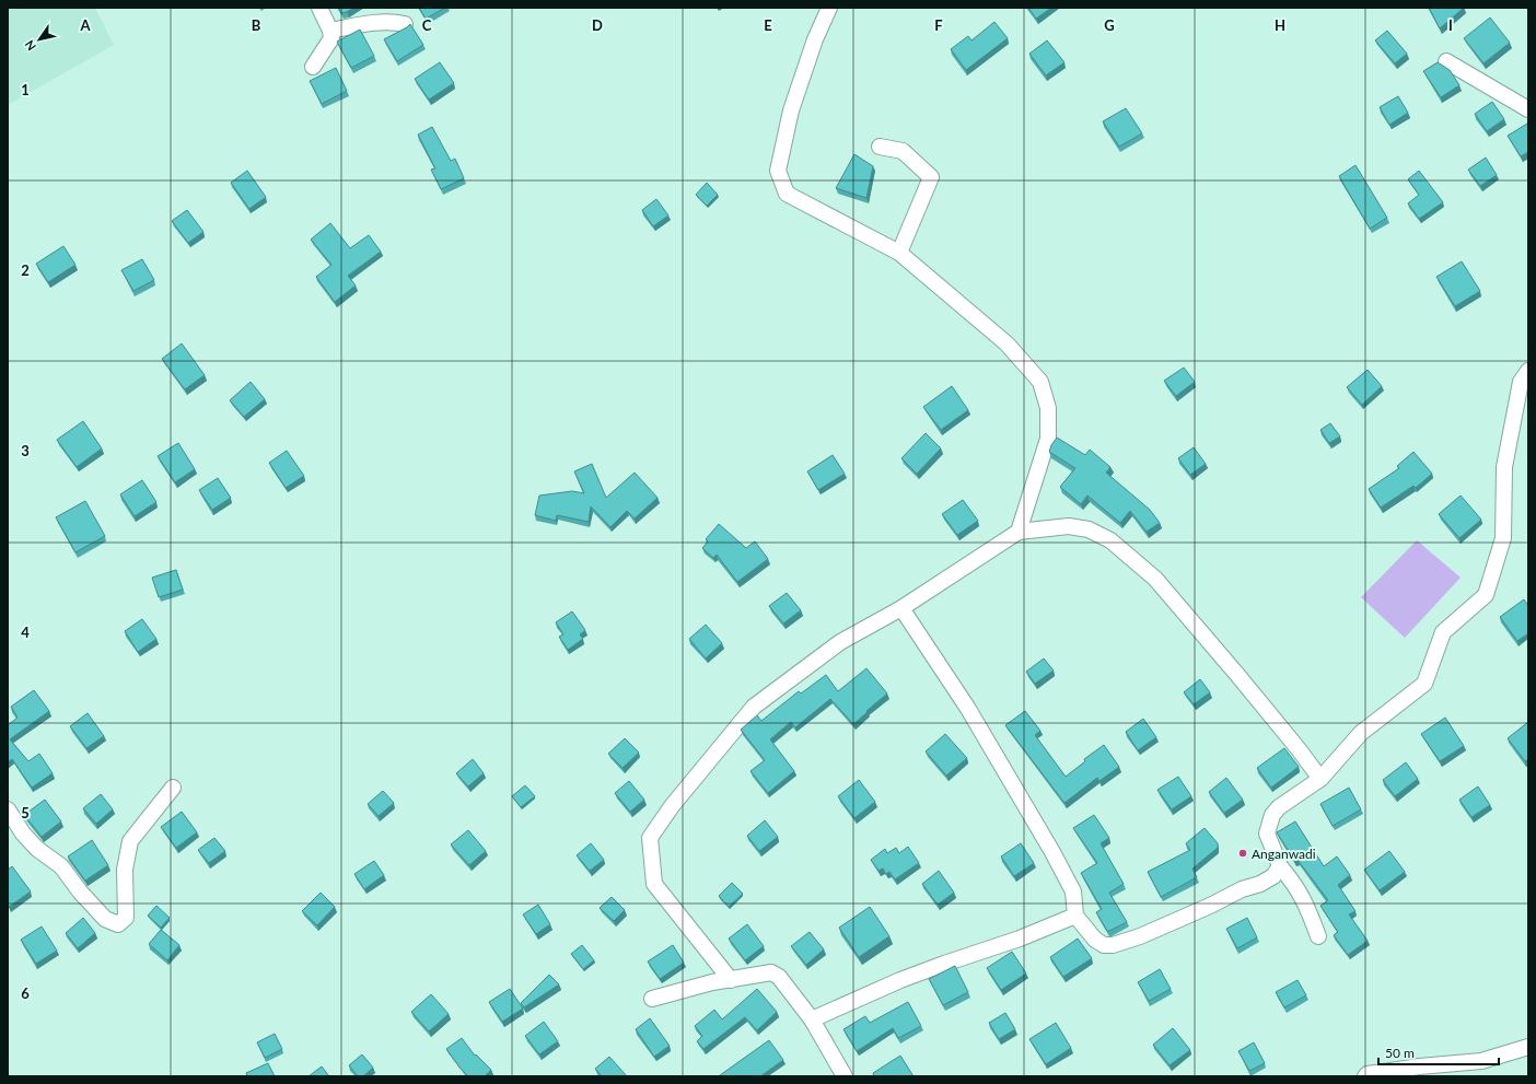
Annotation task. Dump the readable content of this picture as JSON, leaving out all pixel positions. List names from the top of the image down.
{
  "places": ["Anganwadi"],
  "scale_bar": "50 m",
  "north": "bottom left",
  "grid": {
    "columns": [
      "A",
      "B",
      "C",
      "D",
      "E",
      "F",
      "G",
      "H",
      "I"
    ],
    "rows": [
      "1",
      "2",
      "3",
      "4",
      "5",
      "6"
    ]
  }
}
